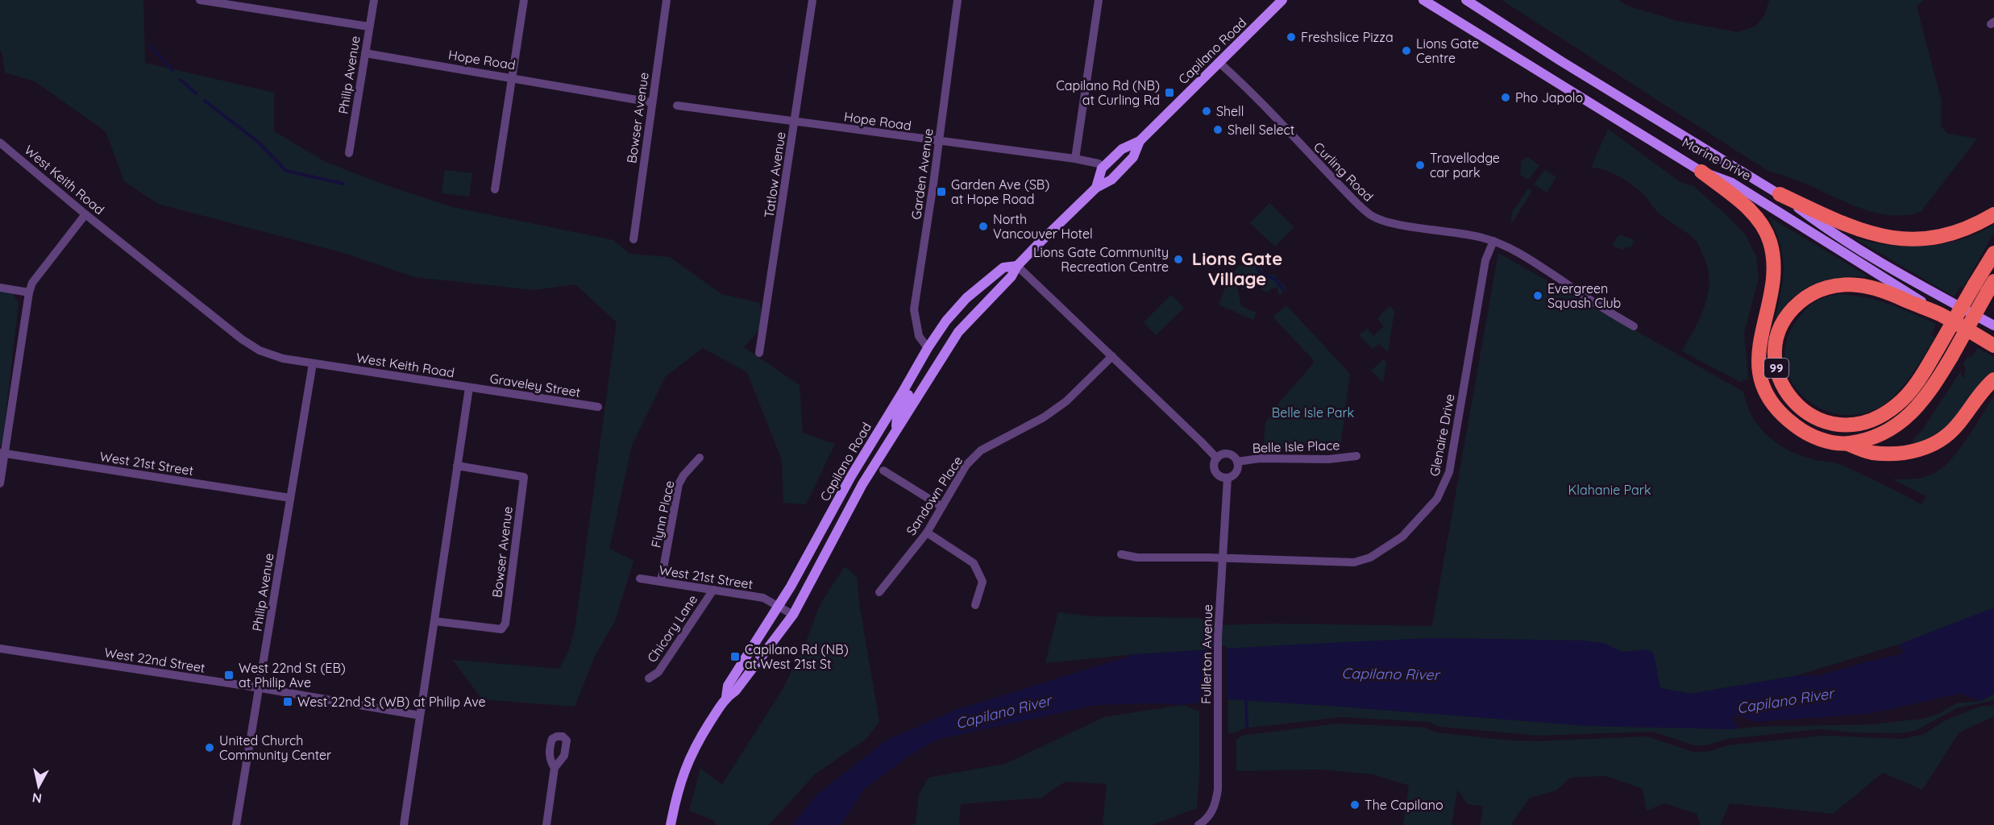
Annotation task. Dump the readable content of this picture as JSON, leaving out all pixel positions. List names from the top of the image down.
{
  "streets": {
    "highway": ["Marine Drive", "99"],
    "main road": ["Capilano Road"],
    "street": [
      "Hope Road",
      "Philip Avenue",
      "Bowser Avenue",
      "Curling Road",
      "Garden Avenue",
      "Tatlow Avenue",
      "West Keith Road",
      "Graveley Street",
      "Glenaire Drive",
      "Belle Isle Place",
      "West 21st Street",
      "Sandown Place",
      "Flynn Place",
      "Chicory Lane",
      "Fullerton Avenue",
      "West 22nd Street"
    ]
  },
  "crossings": [
    ["Capilano Road", "Hope Road"],
    ["Capilano Road", "Curling Road"],
    ["Capilano Road", "Garden Avenue"],
    ["Capilano Road", "West 21st Street"],
    ["Hope Road", "Philip Avenue"],
    ["Hope Road", "Bowser Avenue"],
    ["Hope Road", "Garden Avenue"],
    ["Hope Road", "Tatlow Avenue"],
    ["Philip Avenue", "West Keith Road"],
    ["Philip Avenue", "West 21st Street"],
    ["Philip Avenue", "West 22nd Street"],
    ["Bowser Avenue", "West Keith Road"],
    ["Marine Drive", "99"],
    ["Curling Road", "Glenaire Drive"],
    ["West Keith Road", "Graveley Street"],
    ["West Keith Road", "West 22nd Street"],
    ["Glenaire Drive", "Fullerton Avenue"],
    ["Belle Isle Place", "Fullerton Avenue"],
    ["West 21st Street", "Flynn Place"],
    ["West 21st Street", "Chicory Lane"]
  ],
  "districts": ["Lions Gate Village"],
  "water": ["Capilano River"],
  "parks": ["Belle Isle Park", "Klahanie Park"],
  "places": {
    "other": [
      "Freshslice Pizza",
      "Lions Gate Centre",
      "Pho Japolo",
      "Shell",
      "Shell Select",
      "Travellodge car park",
      "North Vancouver Hotel",
      "Lions Gate Community Recreation Centre",
      "Evergreen Squash Club",
      "United Church Community Center",
      "The Capilano"
    ],
    "transit": [
      "Capilano Rd (NB) at Curling Rd",
      "Garden Ave (SB) at Hope Road",
      "Capilano Rd (NB) at West 21st St",
      "West 22nd St (EB) at Philip Ave",
      "West 22nd St (WB) at Philip Ave"
    ]
  },
  "north": "bottom"
}
